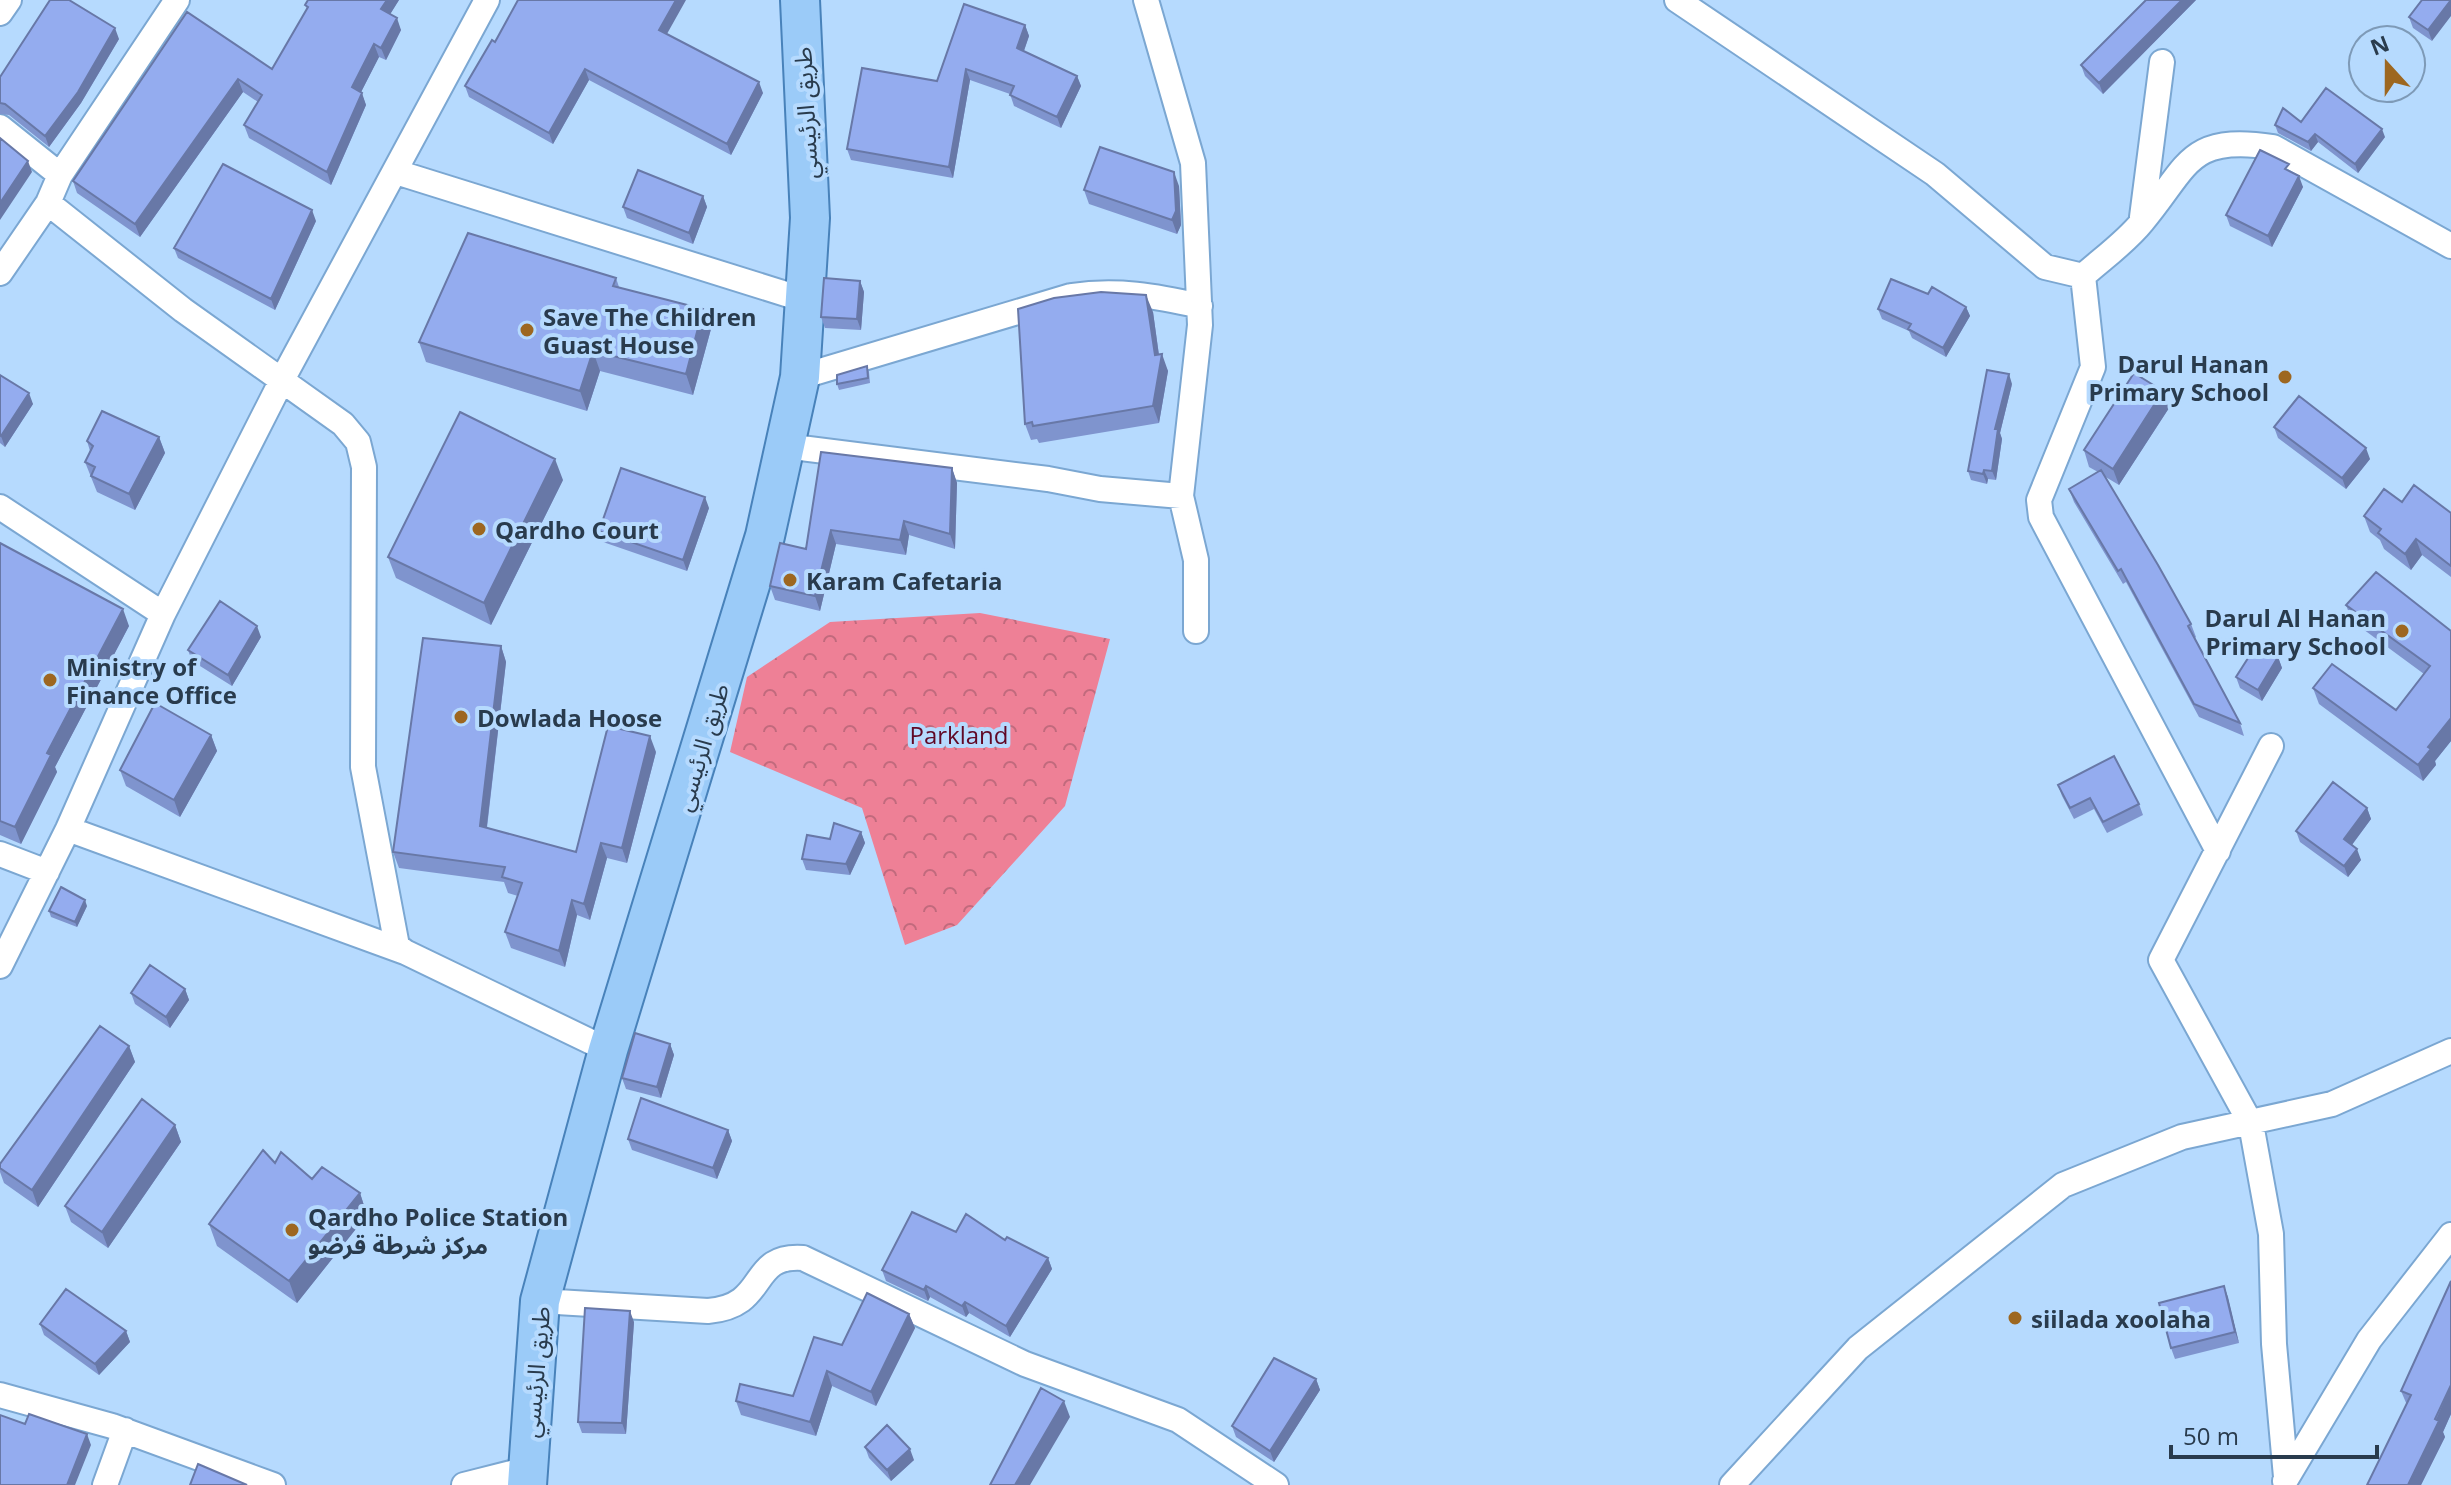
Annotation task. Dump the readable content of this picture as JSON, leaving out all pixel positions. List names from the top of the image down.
{
  "streets": {
    "main road": ["طريق الرئيسي"]
  },
  "parks": ["Parkland"],
  "places": [
    "Save The Children Guast House",
    "Darul Hanan Primary School",
    "Qardho Court",
    "Karam Cafetaria",
    "Darul Al Hanan Primary School",
    "Ministry of Finance Office",
    "Dowlada Hoose",
    "Qardho Police Station مركز شرطة قرضو",
    "siilada xoolaha"
  ],
  "scale_bar": "50 m",
  "north": "top"
}
